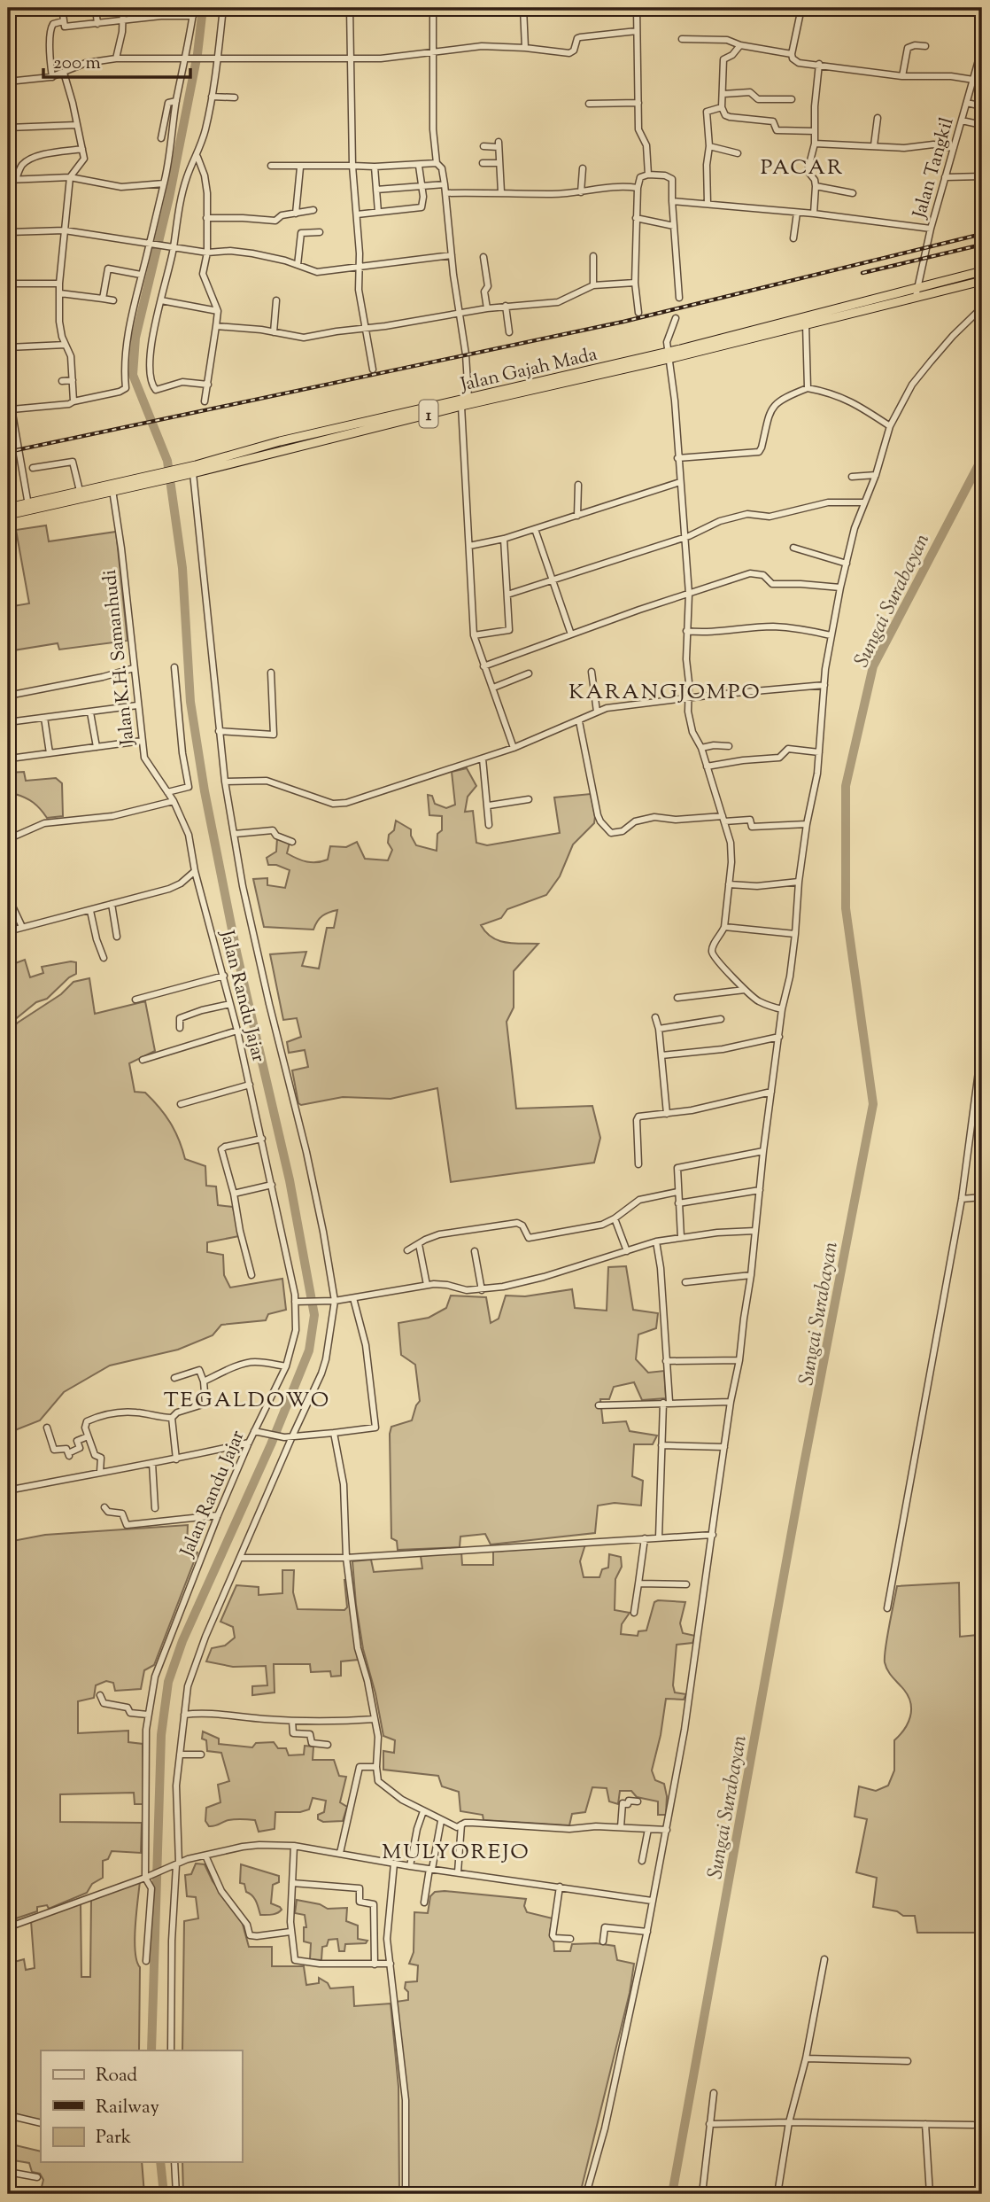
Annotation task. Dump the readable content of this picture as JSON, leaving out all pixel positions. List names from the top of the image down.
{
  "streets": {
    "highway": ["Jalan Gajah Mada", "1"],
    "street": ["Jalan Tangkil", "Jalan K.H. Samanhudi", "Jalan Randu Jajar"]
  },
  "crossings": [
    ["Jalan Tangkil", "Jalan Gajah Mada"],
    ["Jalan Gajah Mada", "Jalan K.H. Samanhudi"],
    ["Jalan K.H. Samanhudi", "Jalan Randu Jajar"]
  ],
  "districts": [
    "PACAR",
    "KARANGJOMPO",
    "TEGALDOWO",
    "MULYOREJO"
  ],
  "water": ["Sungai Surabayan"],
  "legend": ["Road", "Railway", "Park"],
  "scale_bar": "200 m"
}
